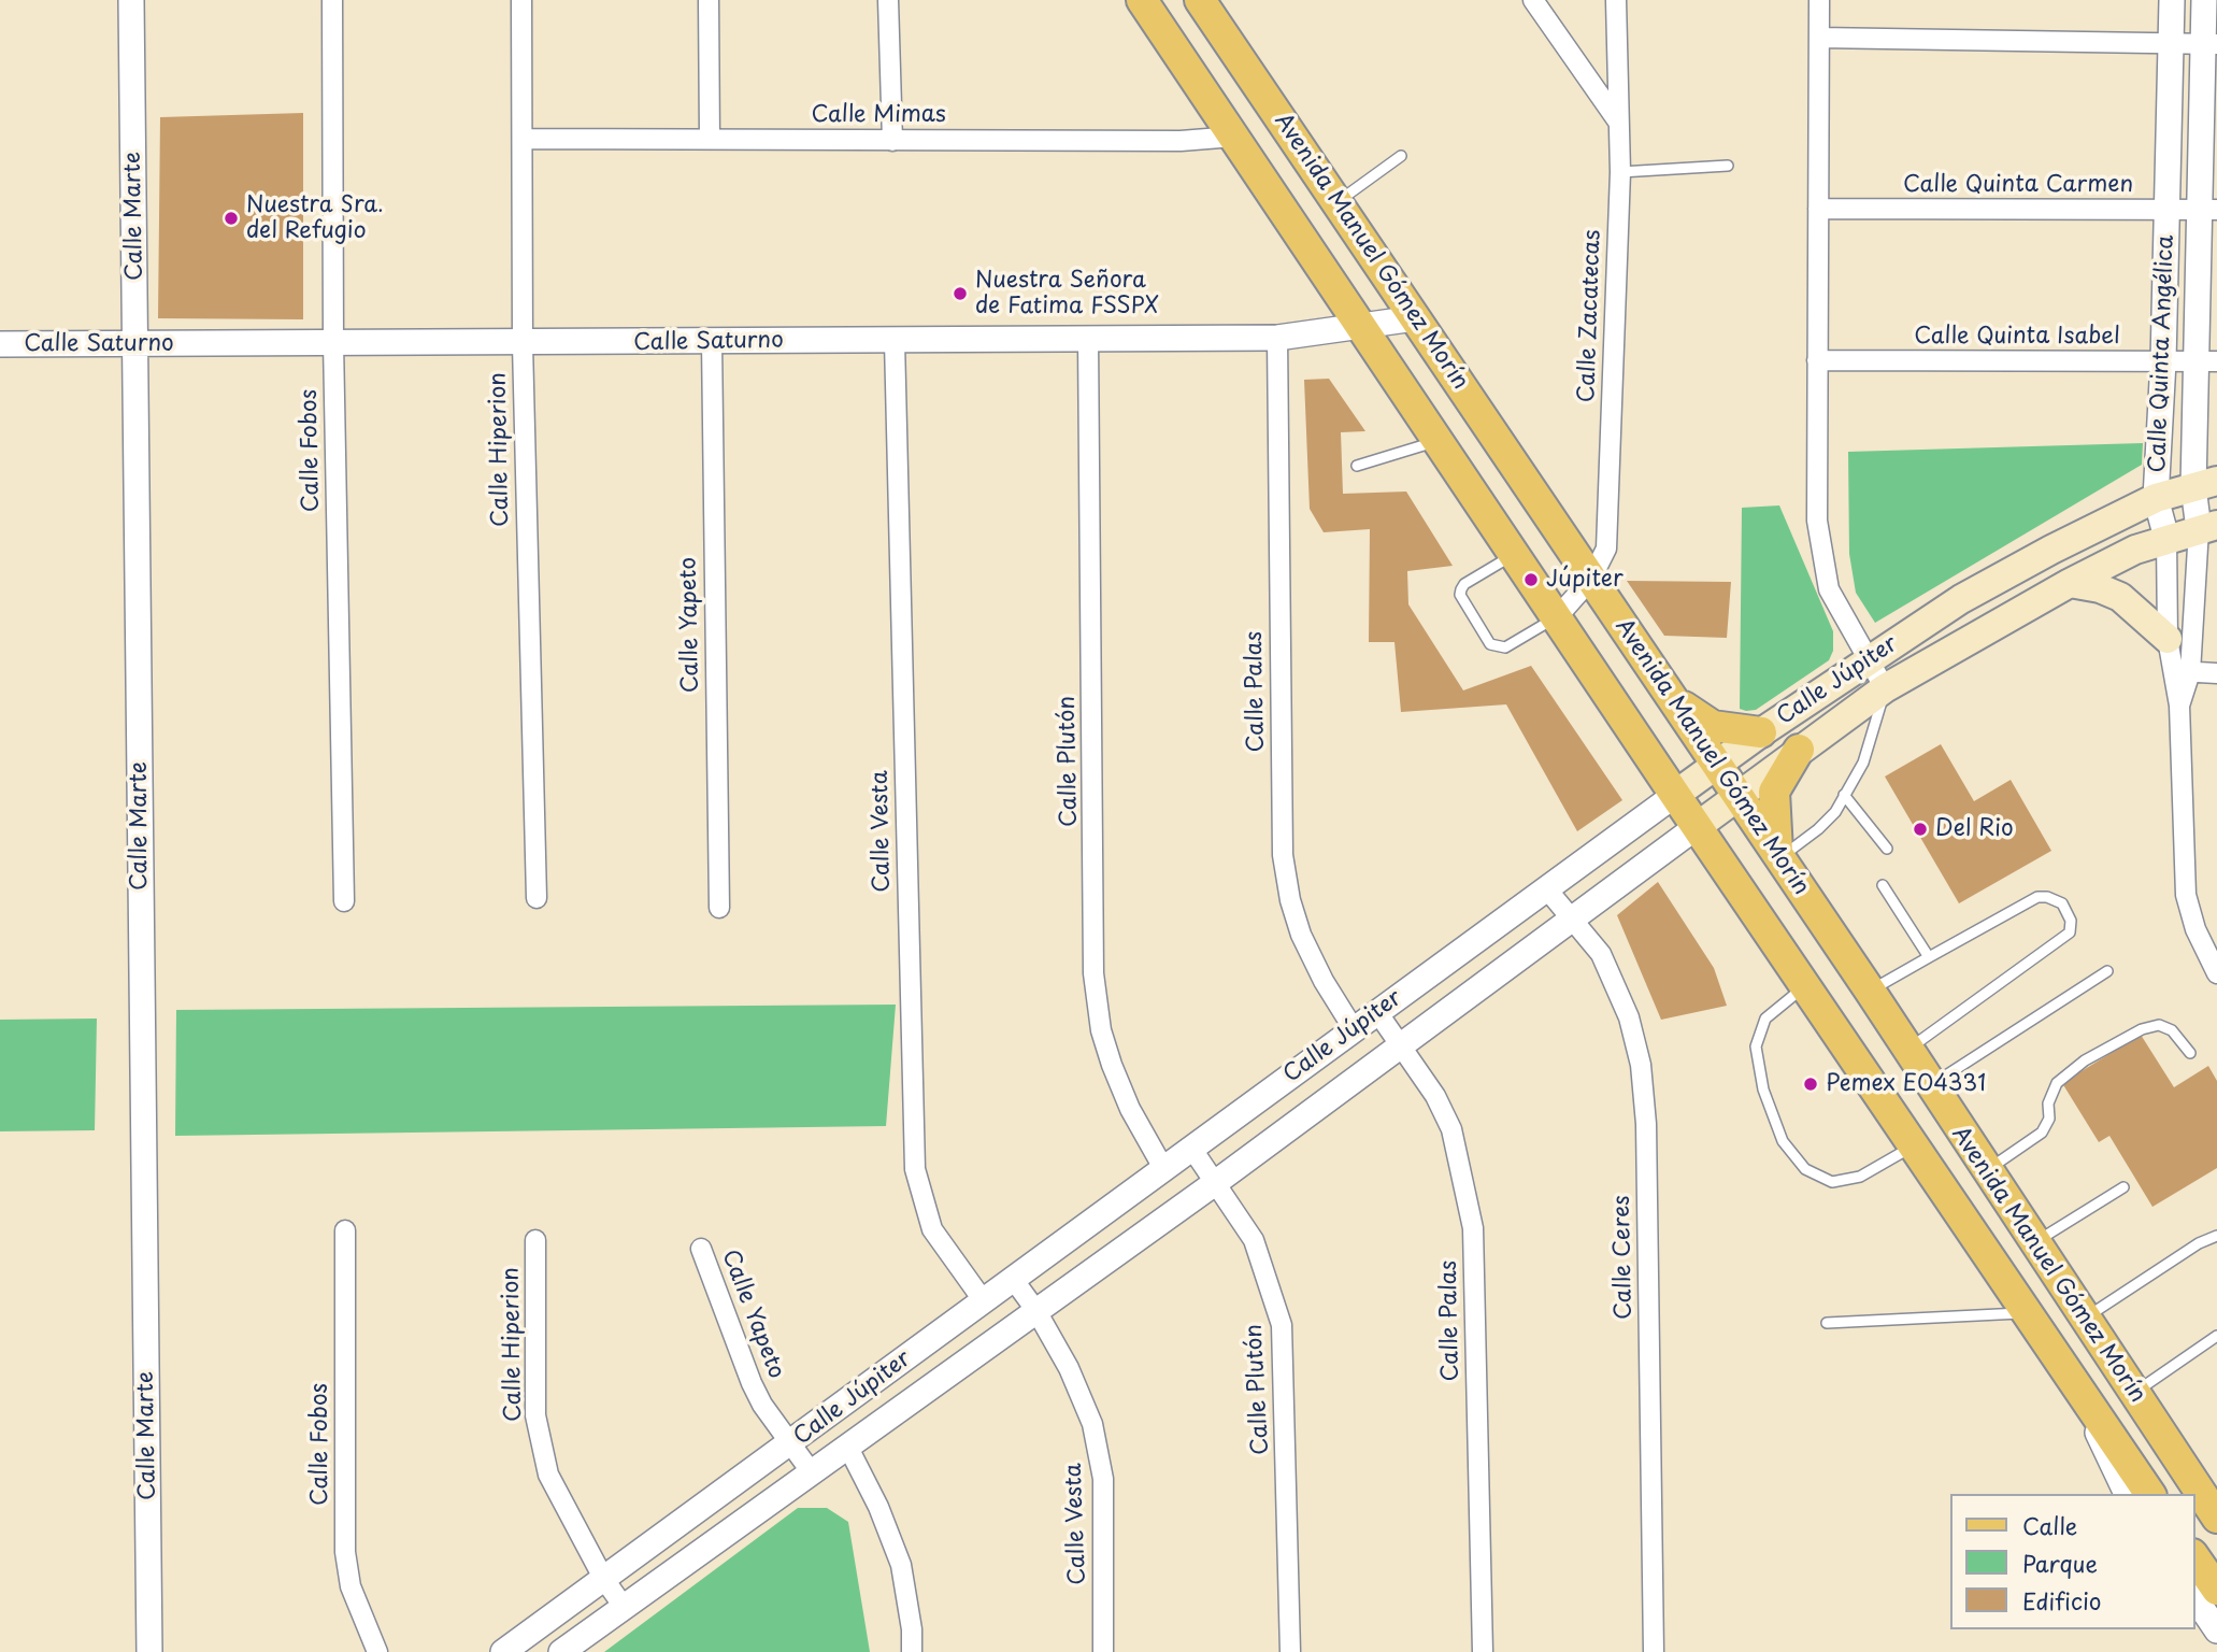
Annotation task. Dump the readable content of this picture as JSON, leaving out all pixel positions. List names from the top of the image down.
{
  "streets": {
    "main road": ["Avenida Manuel Gómez Morín", "Calle Júpiter"],
    "street": [
      "Calle Mimas",
      "Calle Quinta Carmen",
      "Calle Marte",
      "Calle Zacatecas",
      "Calle Quinta Isabel",
      "Calle Saturno",
      "Calle Quinta Angélica",
      "Calle Hiperion",
      "Calle Fobos",
      "Calle Yapeto",
      "Calle Palas",
      "Calle Plutón",
      "Calle Vesta",
      "Calle Ceres"
    ]
  },
  "crossings": [
    ["Calle Mimas", "Avenida Manuel Gómez Morín"],
    ["Calle Mimas", "Calle Hiperion"],
    ["Calle Quinta Carmen", "Calle Quinta Angélica"],
    ["Calle Marte", "Calle Saturno"],
    ["Avenida Manuel Gómez Morín", "Calle Zacatecas"],
    ["Avenida Manuel Gómez Morín", "Calle Saturno"],
    ["Avenida Manuel Gómez Morín", "Calle Júpiter"],
    ["Calle Quinta Isabel", "Calle Quinta Angélica"],
    ["Calle Saturno", "Calle Hiperion"],
    ["Calle Saturno", "Calle Fobos"],
    ["Calle Saturno", "Calle Yapeto"],
    ["Calle Saturno", "Calle Palas"],
    ["Calle Saturno", "Calle Plutón"],
    ["Calle Saturno", "Calle Vesta"],
    ["Calle Quinta Angélica", "Calle Júpiter"],
    ["Calle Hiperion", "Calle Júpiter"],
    ["Calle Yapeto", "Calle Júpiter"],
    ["Calle Júpiter", "Calle Palas"],
    ["Calle Júpiter", "Calle Plutón"],
    ["Calle Júpiter", "Calle Vesta"],
    ["Calle Júpiter", "Calle Ceres"]
  ],
  "places": [
    "Nuestra Sra. del Refugio",
    "Nuestra Señora de Fatima FSSPX",
    "Júpiter",
    "Del Rio",
    "Pemex E04331"
  ],
  "legend": ["Calle", "Parque", "Edificio"]
}
